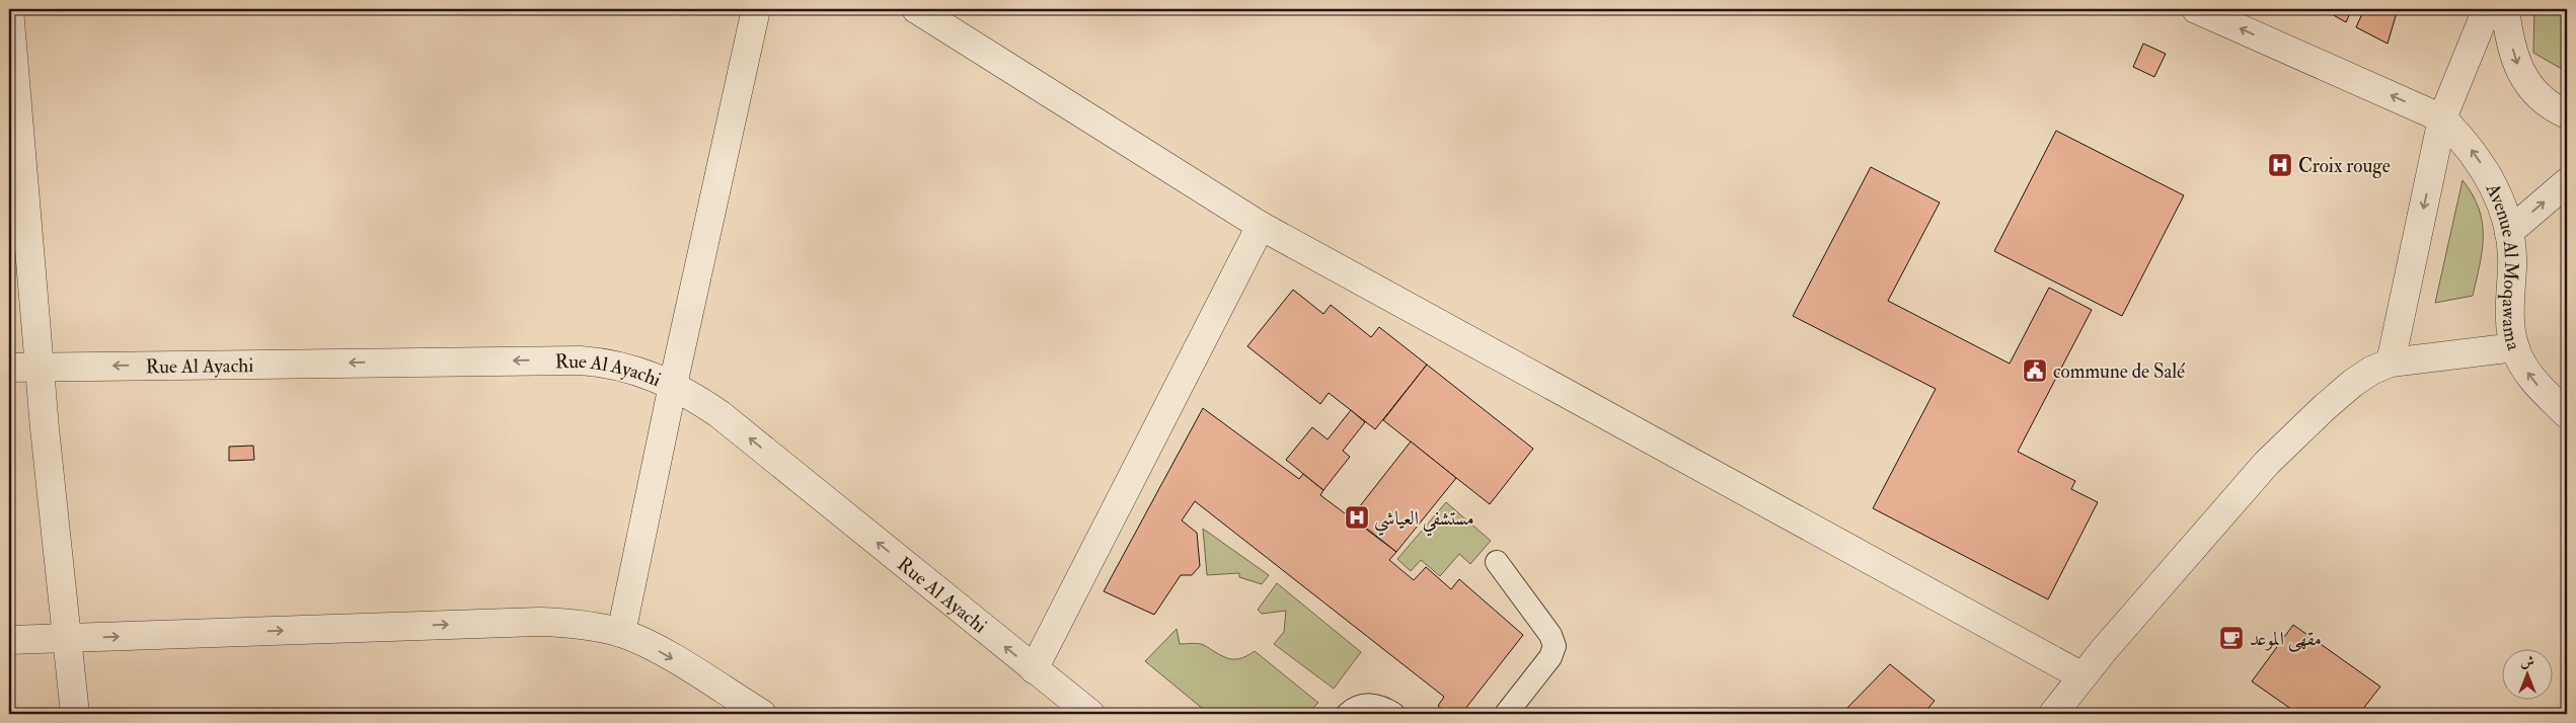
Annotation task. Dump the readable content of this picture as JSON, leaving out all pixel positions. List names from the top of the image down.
{
  "streets": {
    "street": ["Avenue Al Moqawama", "Rue Al Ayachi"]
  },
  "one_way": ["Avenue Al Moqawama", "Rue Al Ayachi"],
  "places": {
    "hospital": ["Croix rouge", "مستشفي العياشي"],
    "public building": ["commune de Salé"],
    "cafe": ["مقهى الموعد"]
  },
  "north": "top"
}
